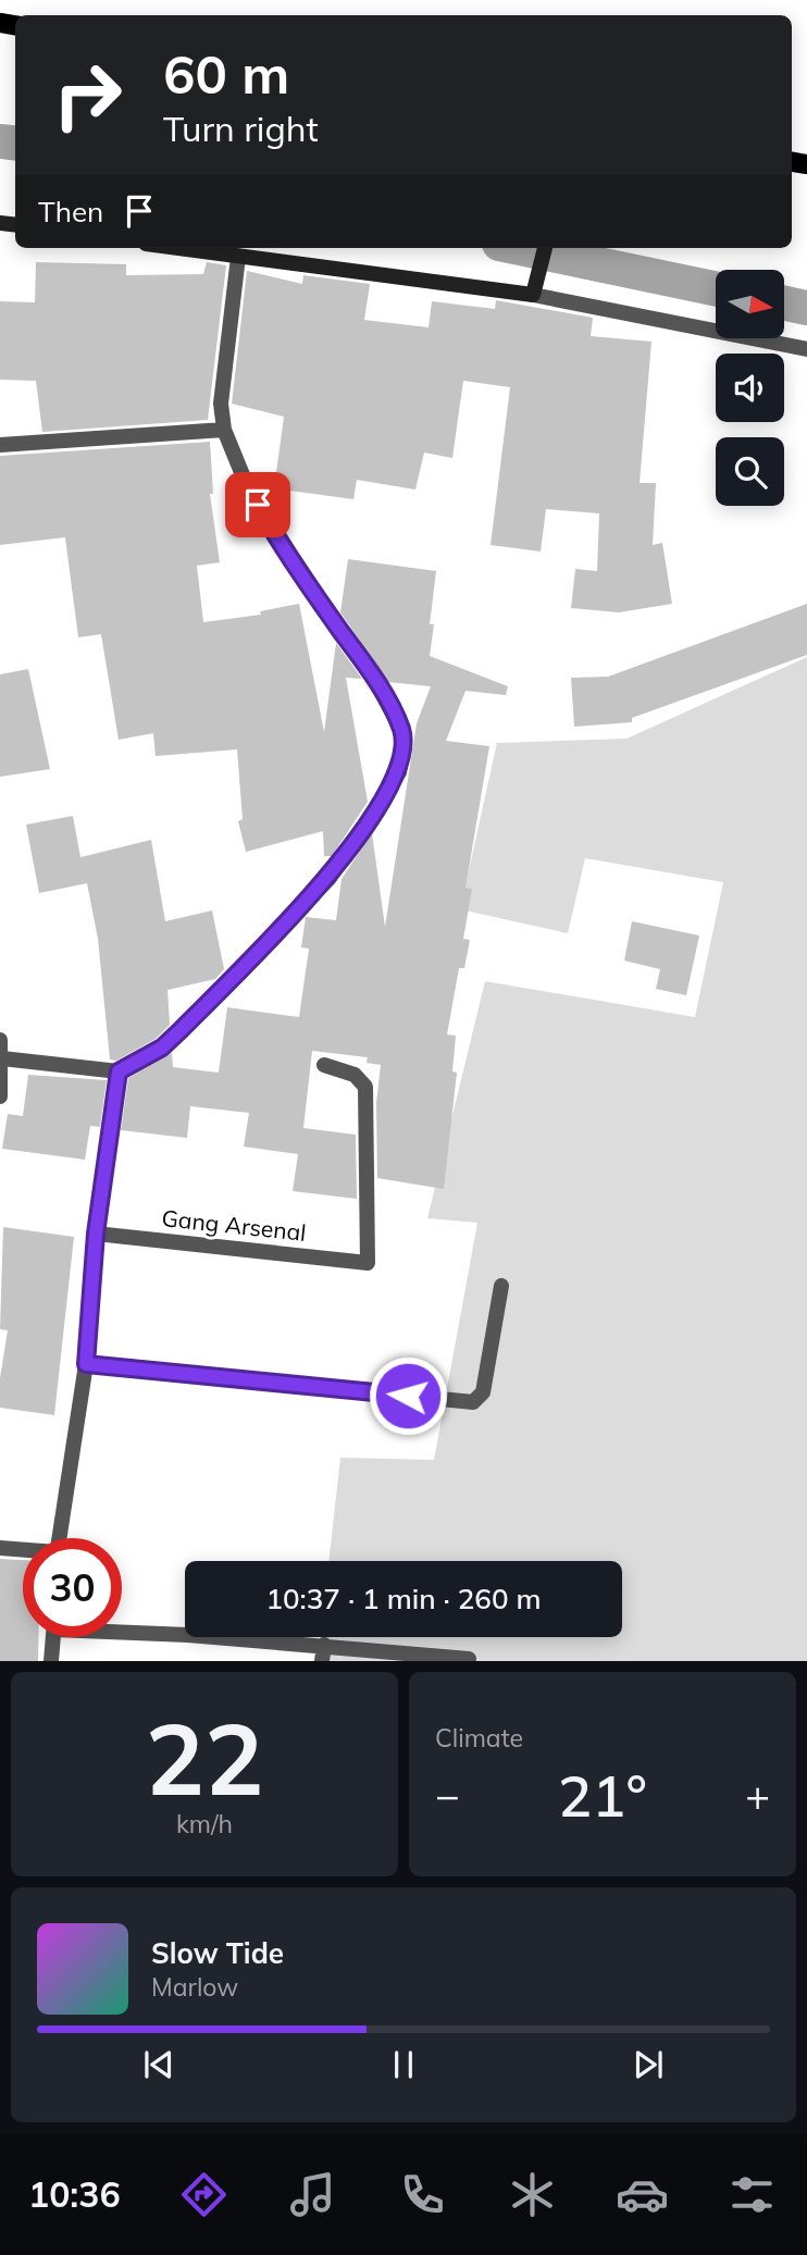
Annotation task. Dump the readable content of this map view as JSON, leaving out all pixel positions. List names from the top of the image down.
{
  "streets": {
    "street": ["Gang Arsenal"]
  },
  "north": "right",
  "page": {
    "turn": ["60 m", "Turn right"],
    "then": "Then",
    "limit": "30",
    "trip": "10:37 · 1 min · 260 m",
    "tile": [
      ["22", "km/h"],
      "Climate"
    ],
    "heat": ["−", "21°", "+"],
    "song": ["Slow Tide", "Marlow"],
    "tabs": "10:36"
  }
}
